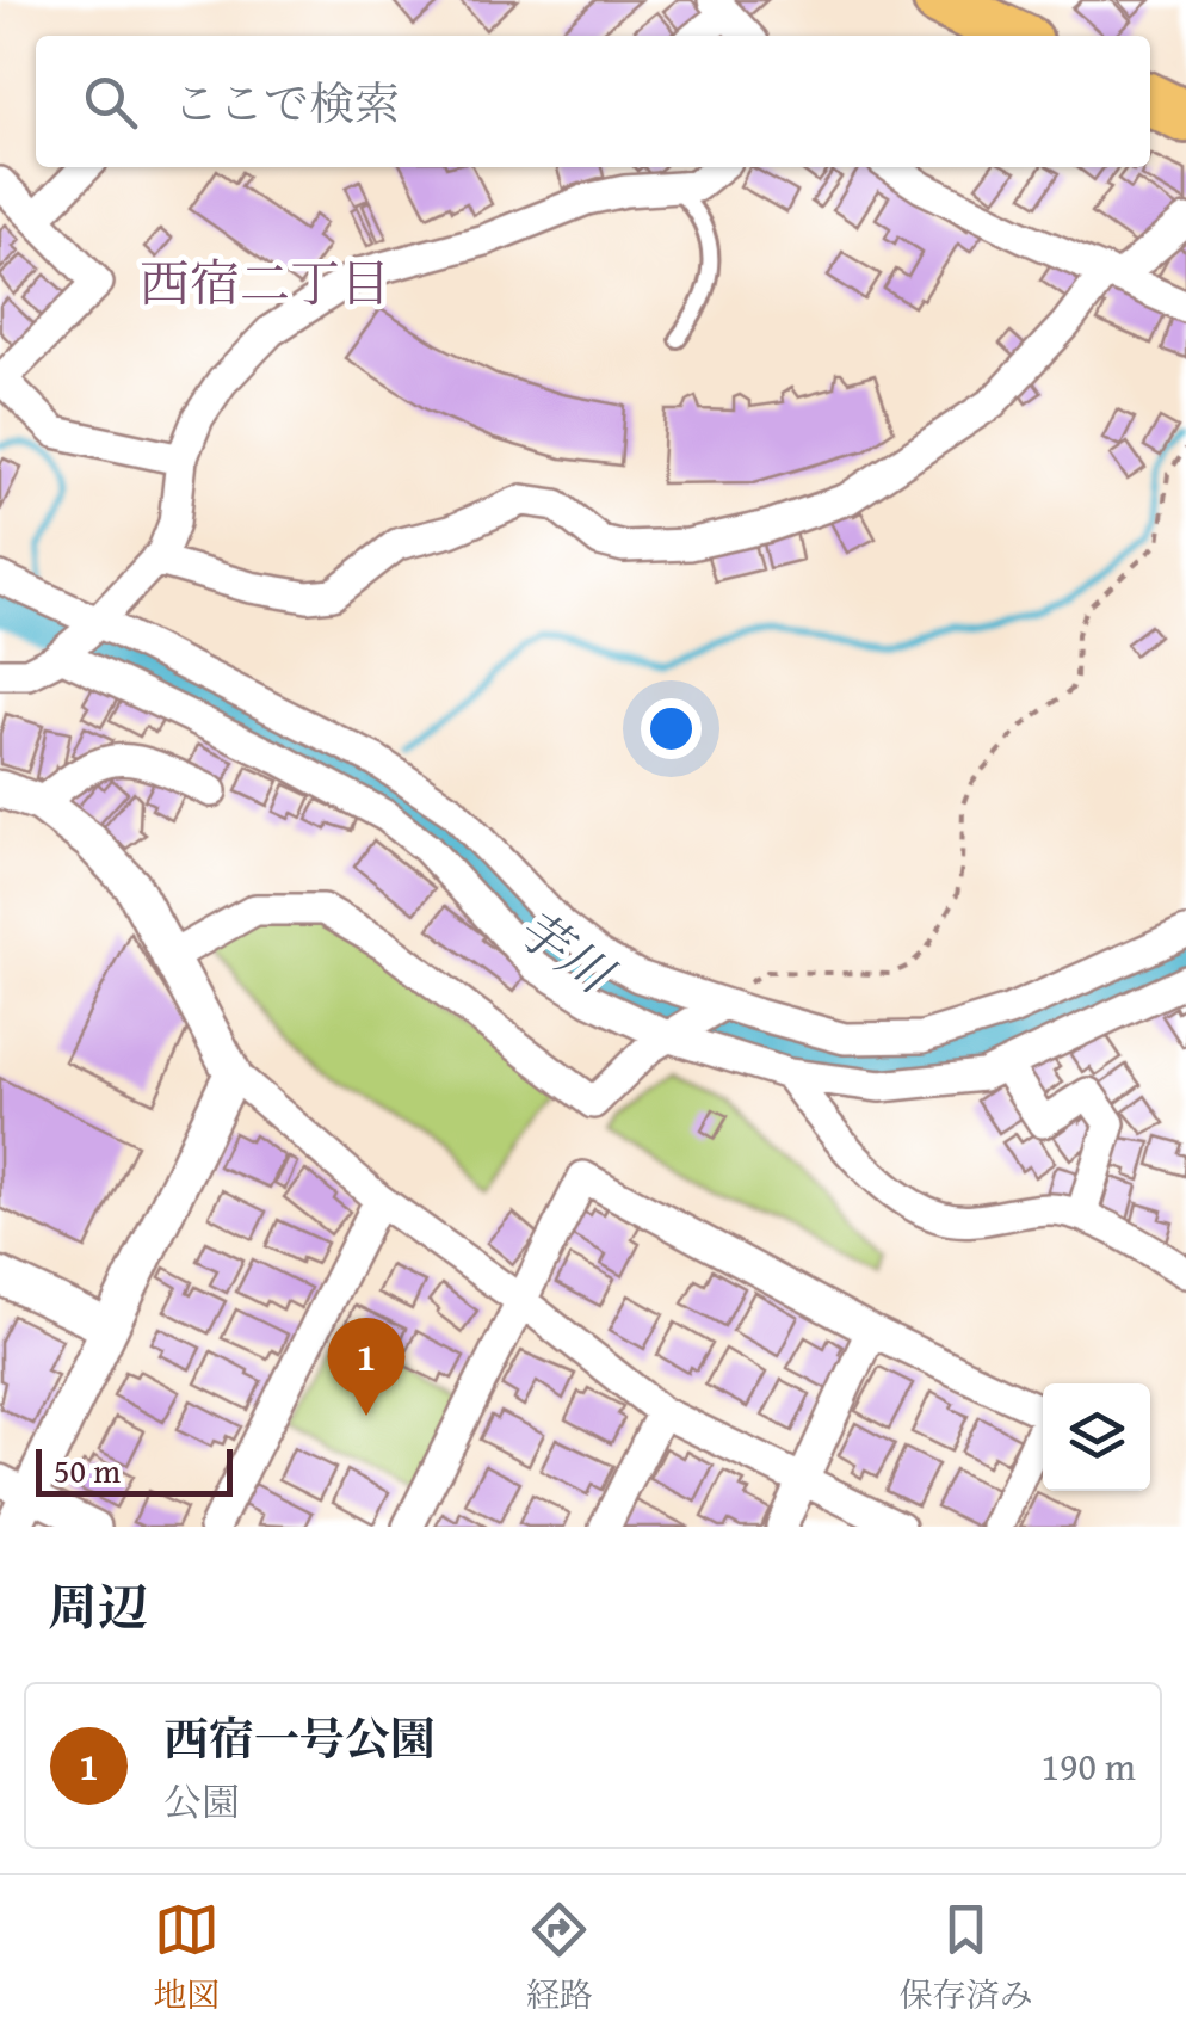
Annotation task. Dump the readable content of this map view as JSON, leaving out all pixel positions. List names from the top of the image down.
{
  "districts": ["西宿二丁目"],
  "water": ["芋川"],
  "scale_bar": "50 m",
  "page": {
    "search": "ここで検索",
    "pins": "1",
    "scale": "50 m",
    "heading": "周辺",
    "list": [
      {
        "mark": "1",
        "name": "西宿一号公園",
        "note": "公園",
        "value": "190 m"
      }
    ],
    "nav": ["地図", "経路", "保存済み"]
  }
}
